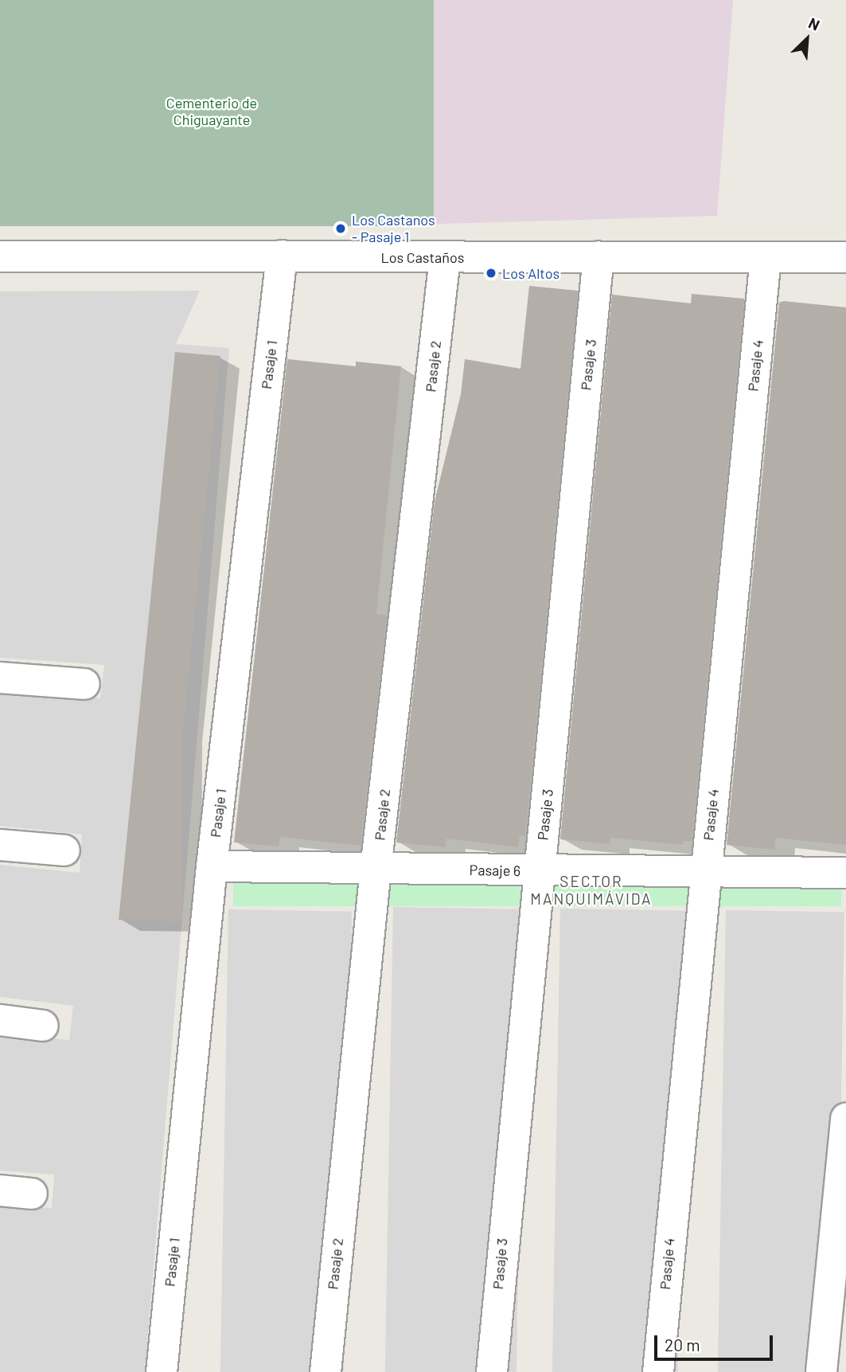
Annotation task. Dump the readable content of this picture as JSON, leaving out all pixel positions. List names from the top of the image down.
{
  "streets": {
    "street": [
      "Los Castaños",
      "Pasaje 1",
      "Pasaje 3",
      "Pasaje 4",
      "Pasaje 2",
      "Pasaje 6"
    ]
  },
  "crossings": [
    ["Los Castaños", "Pasaje 1"],
    ["Los Castaños", "Pasaje 3"],
    ["Los Castaños", "Pasaje 4"],
    ["Los Castaños", "Pasaje 2"],
    ["Pasaje 1", "Pasaje 6"],
    ["Pasaje 3", "Pasaje 6"],
    ["Pasaje 4", "Pasaje 6"],
    ["Pasaje 2", "Pasaje 6"]
  ],
  "districts": ["SECTOR MANQUIMÁVIDA"],
  "parks": ["Cementerio de Chiguayante"],
  "places": ["Los Castanos - Pasaje 1", "Los Altos"],
  "scale_bar": "20 m",
  "north": "top right"
}
